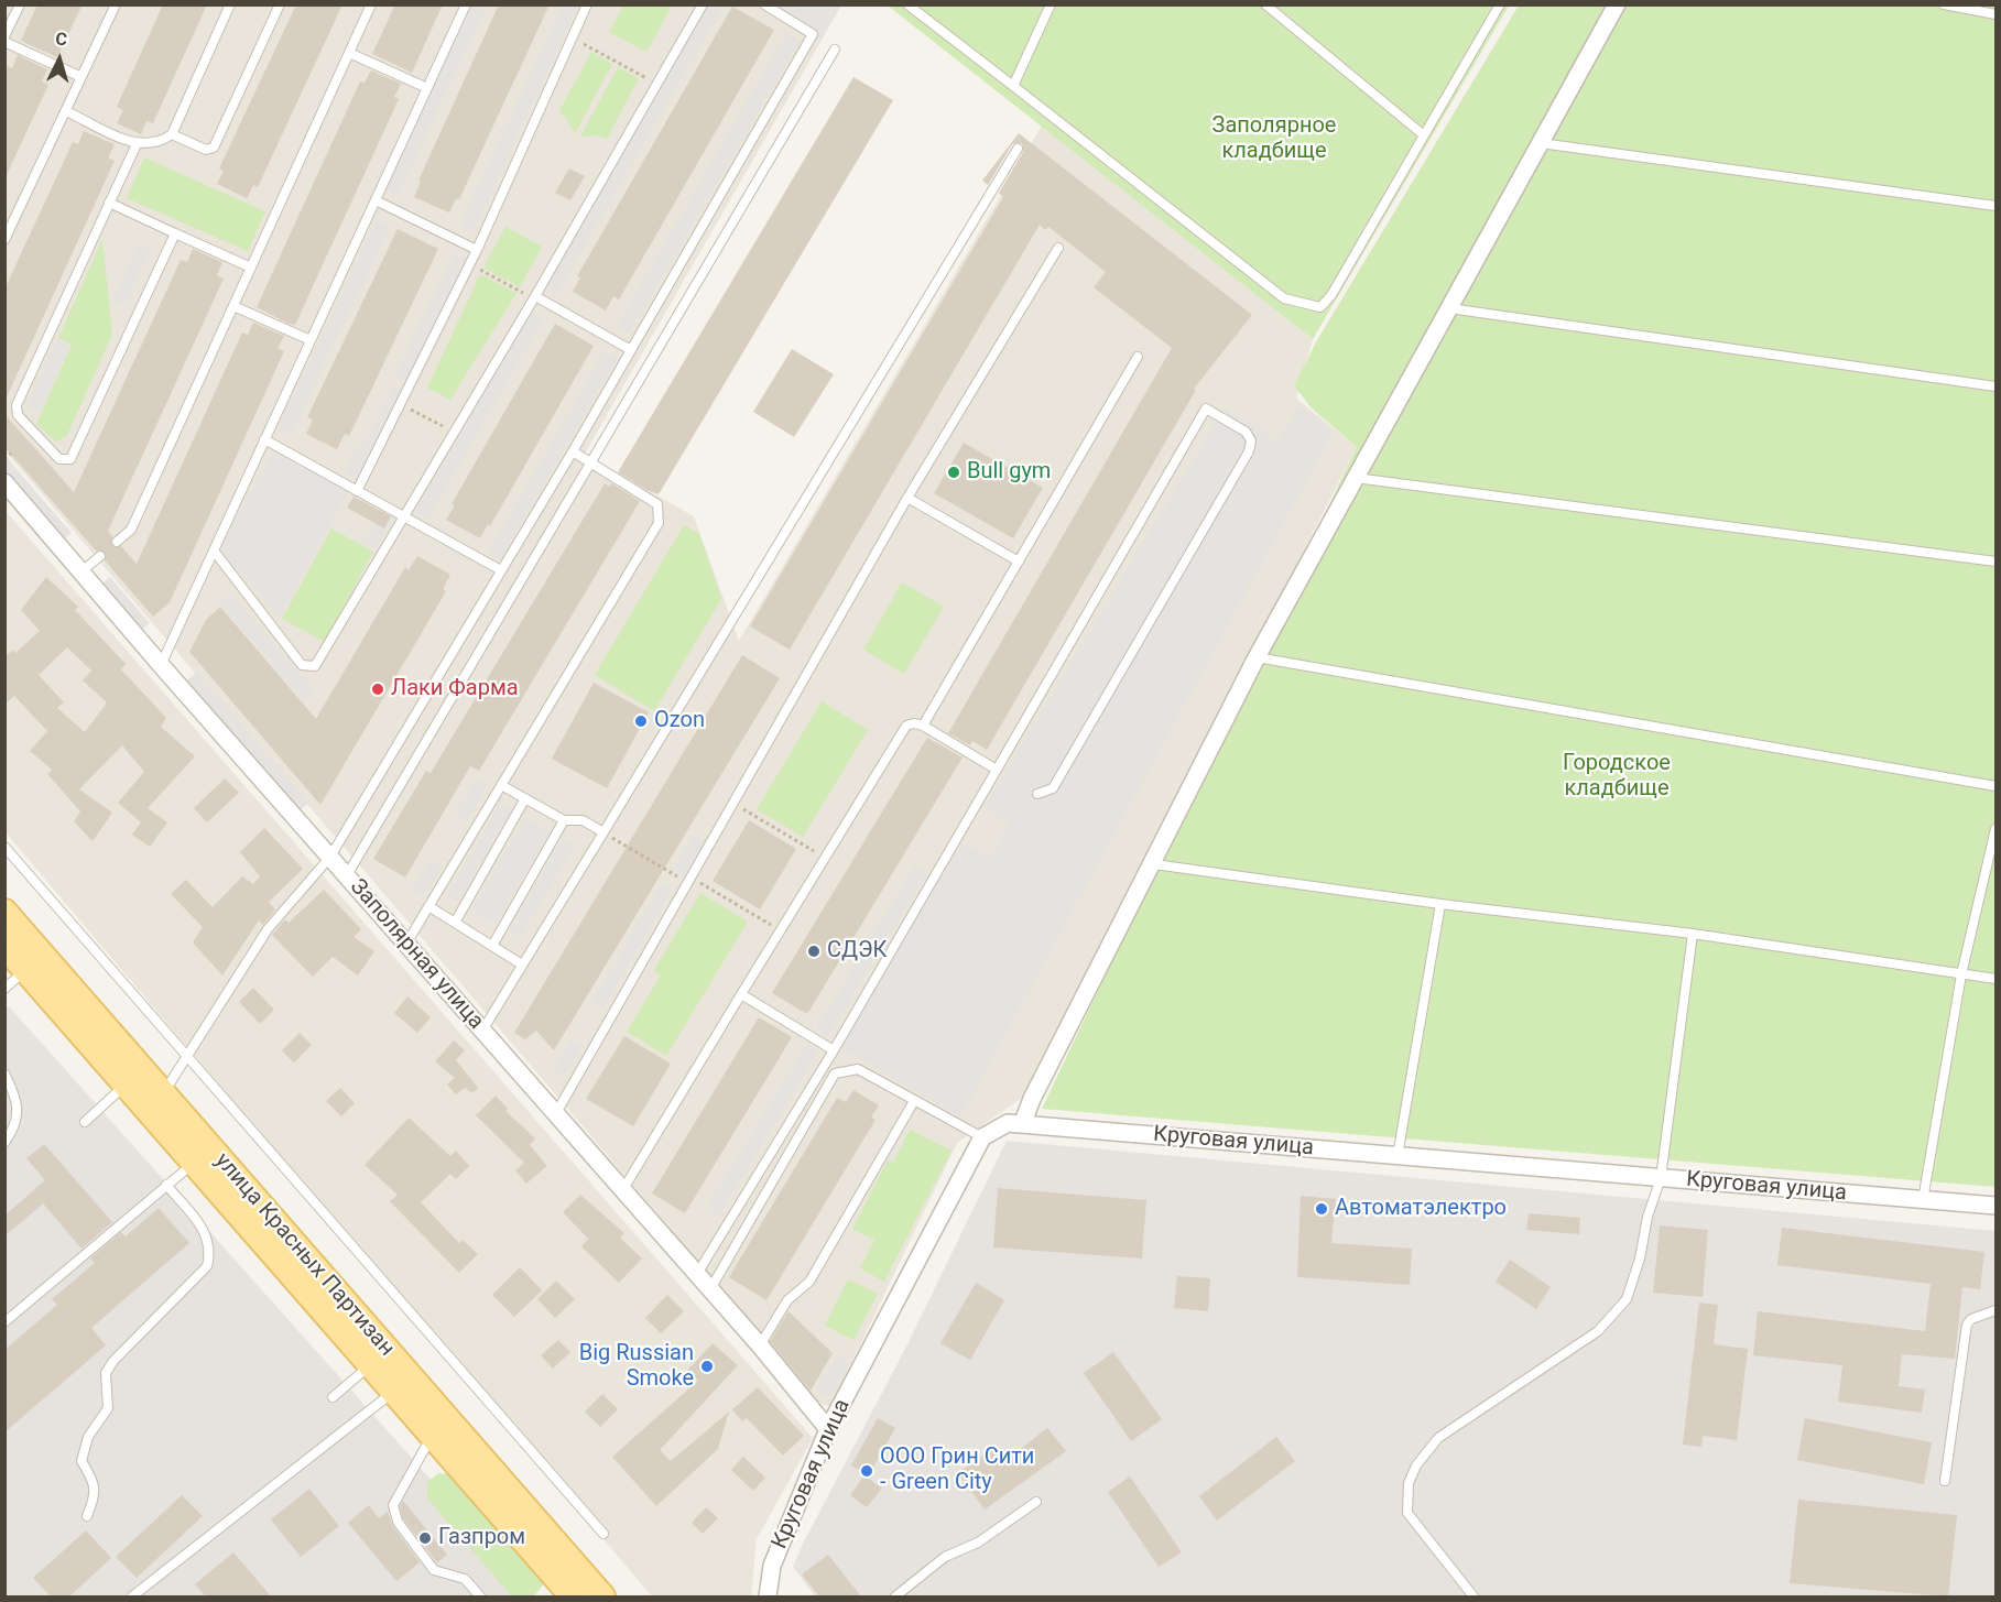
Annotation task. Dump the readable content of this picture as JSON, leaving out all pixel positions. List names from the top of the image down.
{
  "streets": {
    "main road": ["улица Красных Партизан"],
    "street": ["Заполярная улица", "Круговая улица"]
  },
  "crossings": [
    ["Заполярная улица", "Круговая улица"]
  ],
  "parks": ["Заполярное кладбище", "Городское кладбище"],
  "places": [
    "Bull gym",
    "Лаки Фарма",
    "Ozon",
    "СДЭК",
    "Автоматэлектро",
    "Big Russian Smoke",
    "ООО Грин Сити - Green City",
    "Газпром"
  ],
  "north": "top"
}
